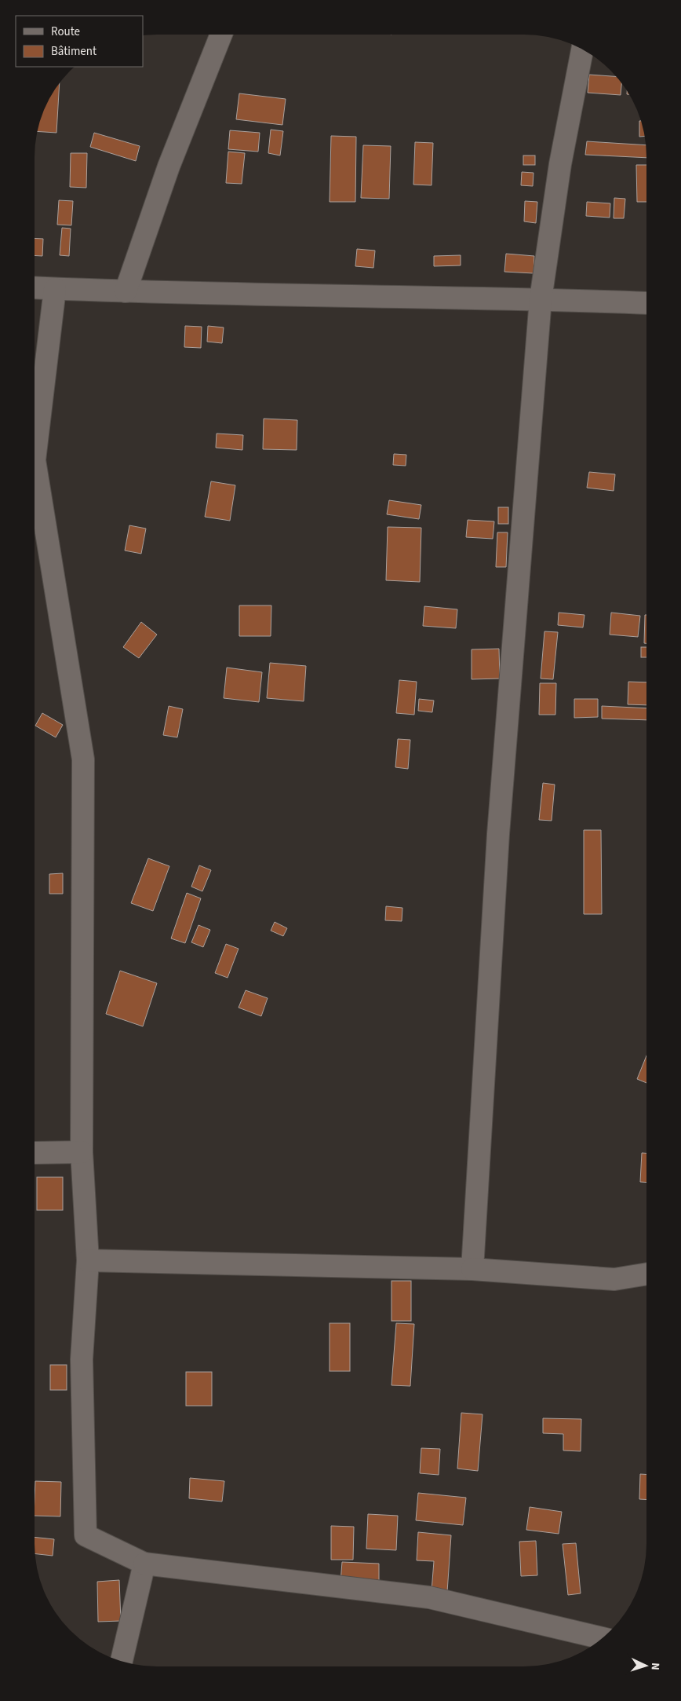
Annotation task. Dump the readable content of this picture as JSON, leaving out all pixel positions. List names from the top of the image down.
{
  "legend": ["Route", "Bâtiment"],
  "north": "right"
}
